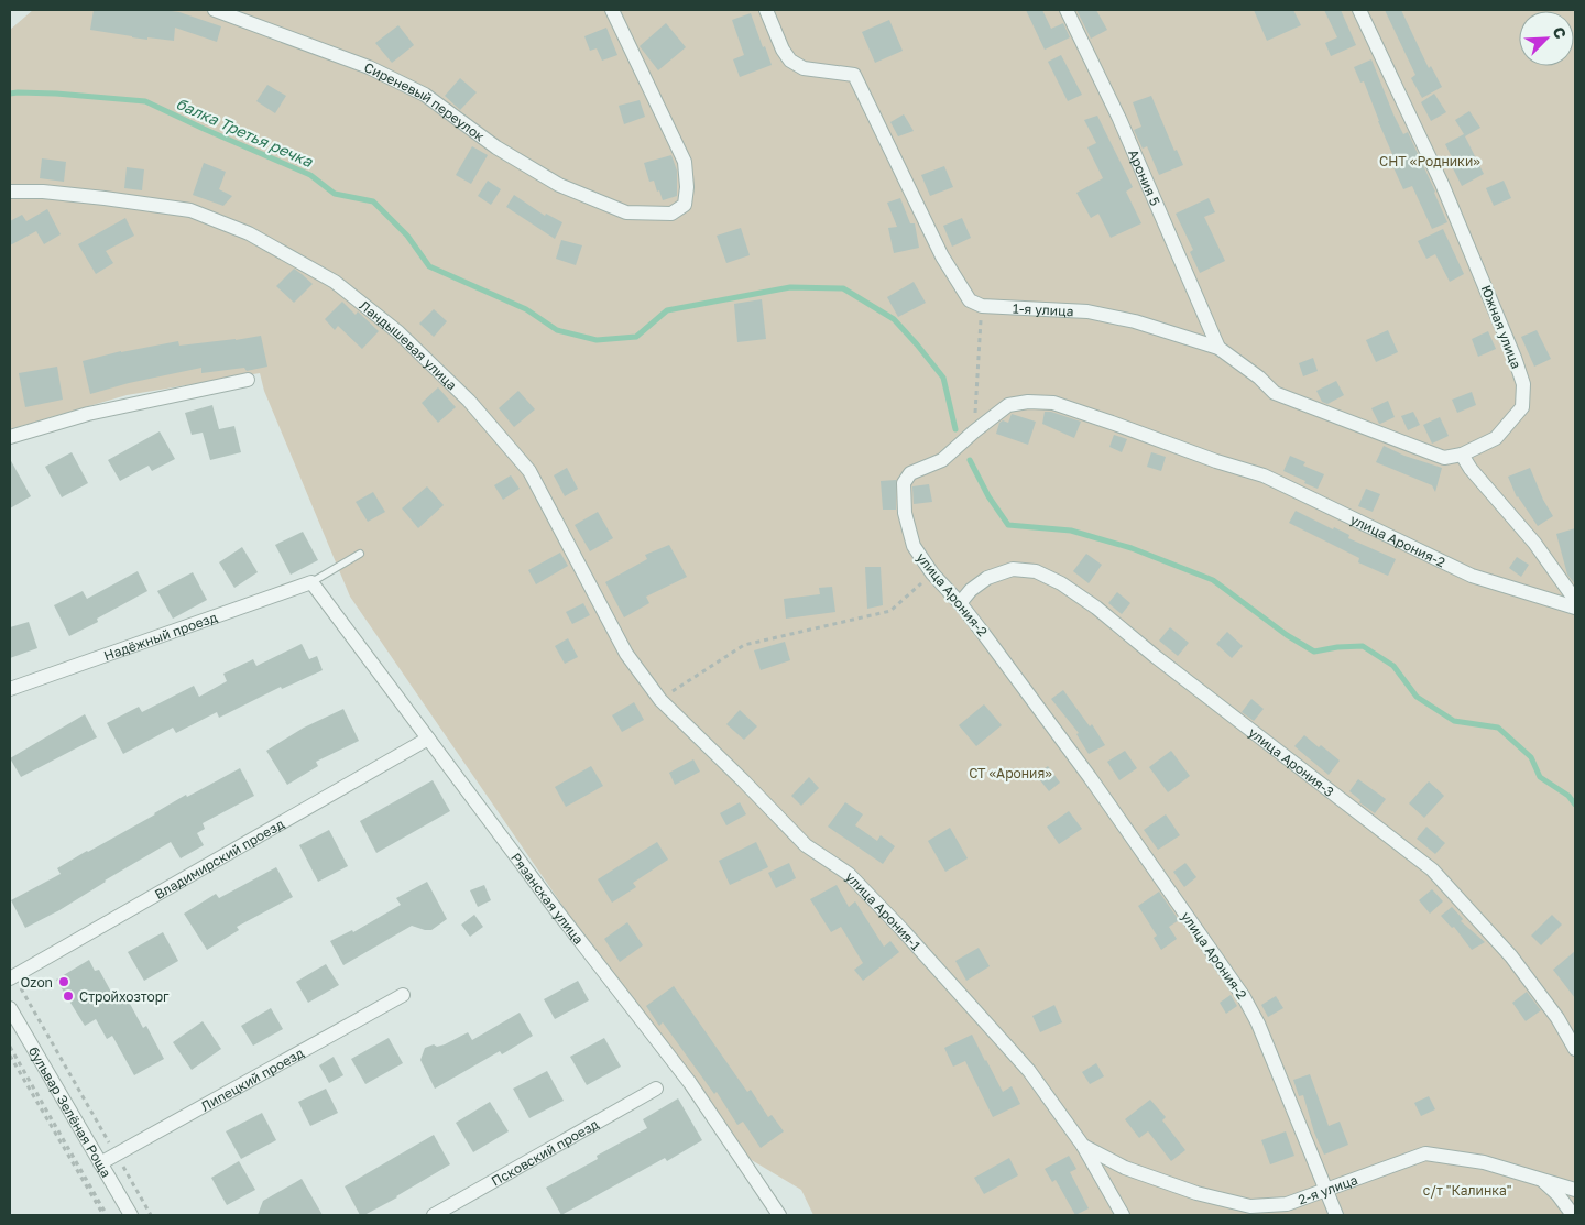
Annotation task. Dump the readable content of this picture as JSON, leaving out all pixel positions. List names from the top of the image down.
{
  "streets": {
    "street": [
      "Сиреневый переулок",
      "Арония 5",
      "1-я улица",
      "Южная улица",
      "Ландышевая улица",
      "улица Арония-2",
      "Надёжный проезд",
      "улица Арония-3",
      "Владимирский проезд",
      "Рязанская улица",
      "улица Арония-1",
      "Липецкий проезд",
      "бульвар Зелёная Роща",
      "Псковский проезд",
      "2-я улица"
    ]
  },
  "crossings": [
    ["Арония 5", "1-я улица"],
    ["Ландышевая улица", "улица Арония-1"],
    ["улица Арония-2", "улица Арония-3"],
    ["улица Арония-2", "2-я улица"],
    ["Надёжный проезд", "Рязанская улица"],
    ["Владимирский проезд", "Рязанская улица"],
    ["улица Арония-1", "2-я улица"],
    ["Липецкий проезд", "бульвар Зелёная Роща"]
  ],
  "water": ["балка Третья речка"],
  "parks": ["СНТ «Родники»", "СТ «Арония»", "с/т \"Калинка\""],
  "places": ["Ozon", "Стройхозторг"],
  "north": "top right"
}
